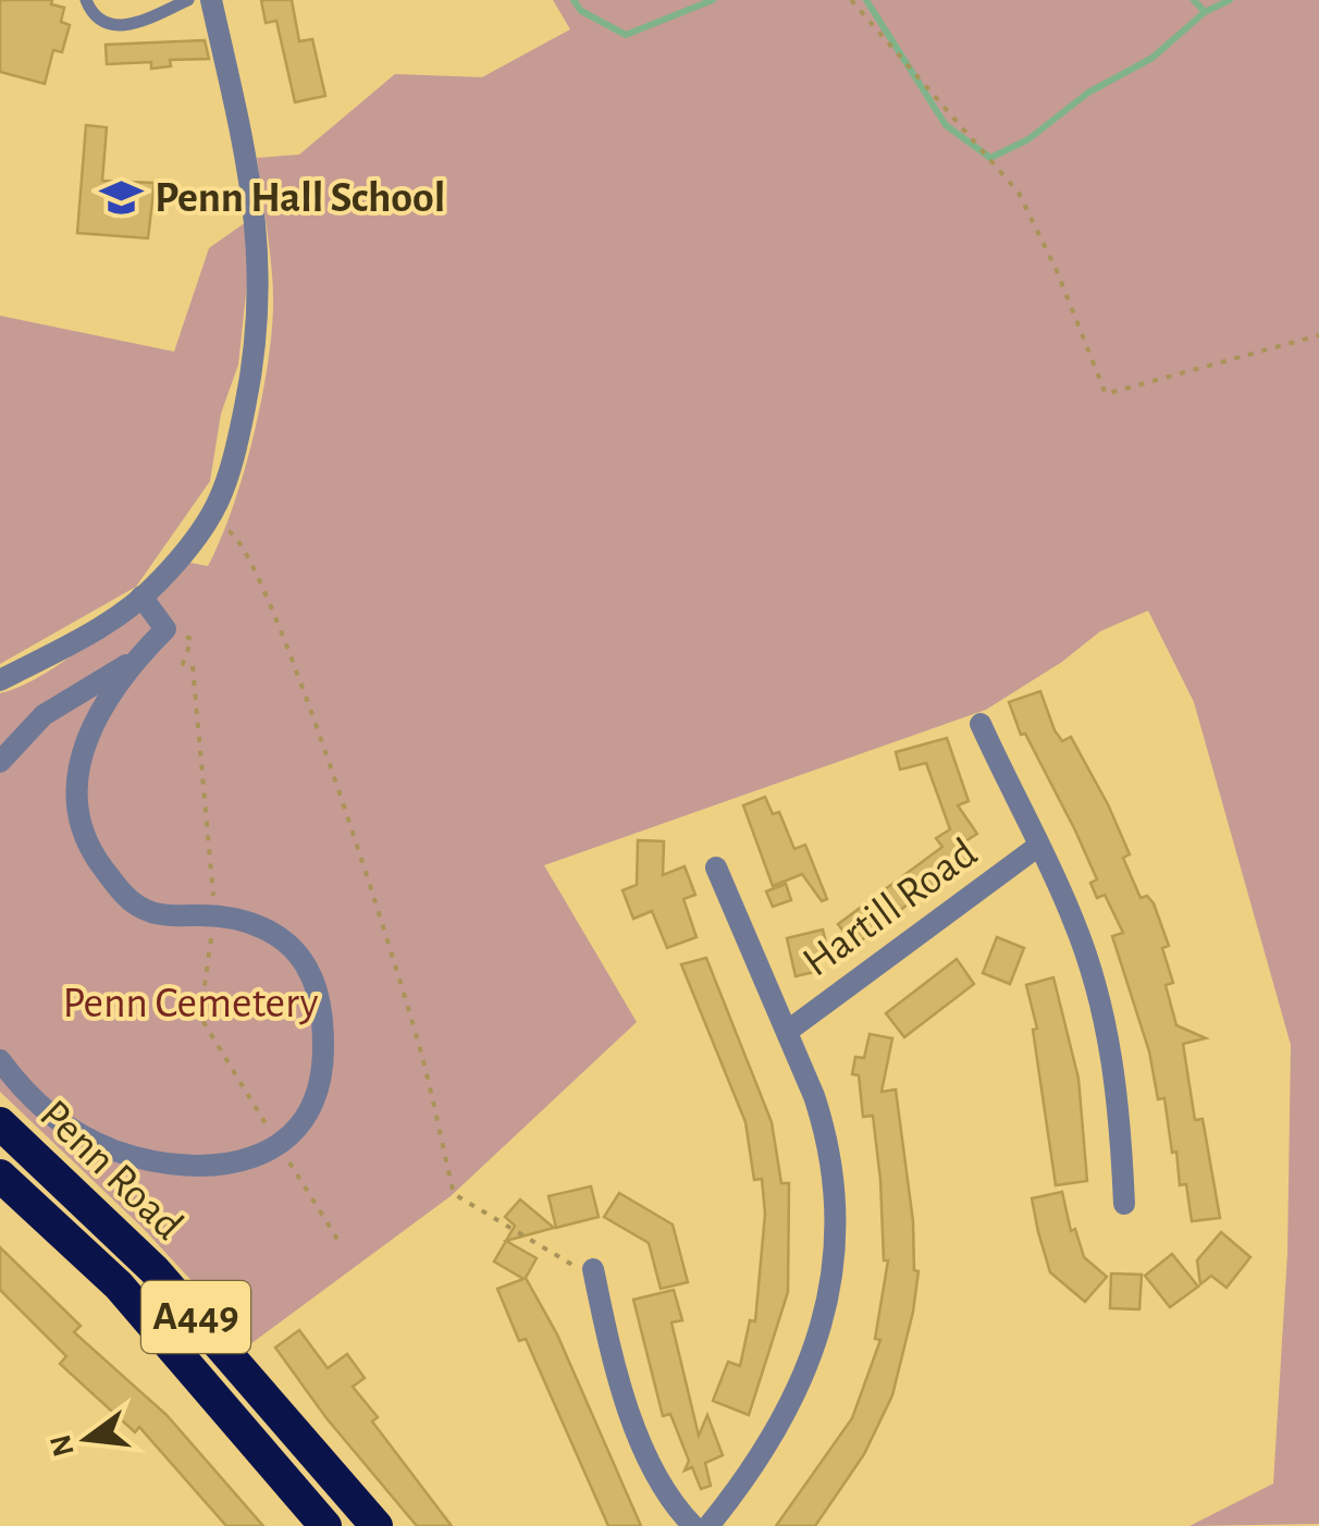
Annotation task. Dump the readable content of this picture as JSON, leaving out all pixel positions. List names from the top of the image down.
{
  "streets": {
    "highway": ["Penn Road", "A449"],
    "street": ["Hartill Road"]
  },
  "parks": ["Penn Cemetery"],
  "places": {
    "school or university": ["Penn Hall School"]
  },
  "north": "left"
}
